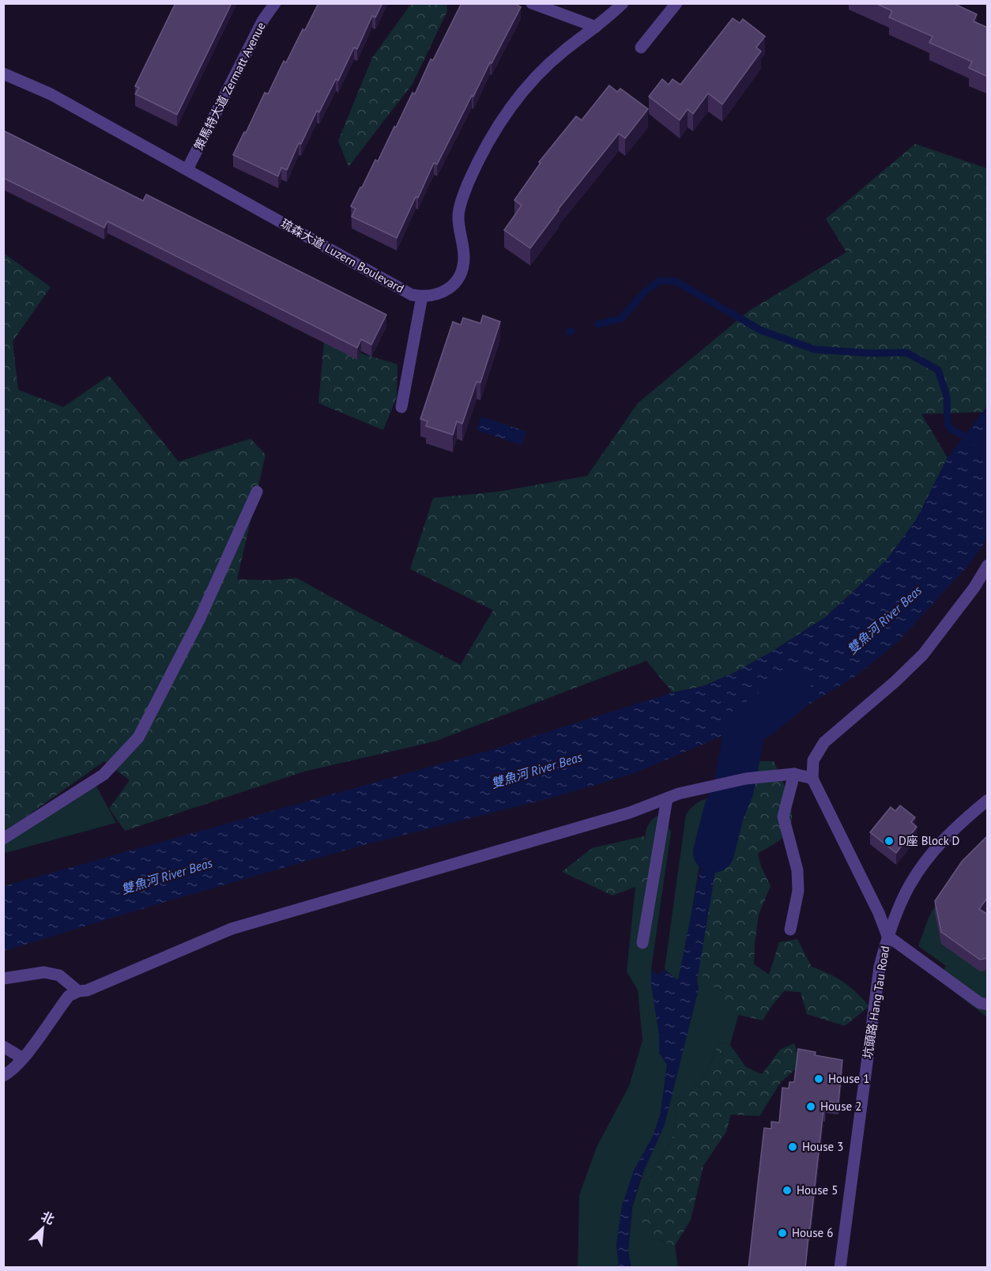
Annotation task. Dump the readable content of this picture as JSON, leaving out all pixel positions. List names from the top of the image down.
{
  "streets": {
    "street": ["策馬特大道 Zermatt Avenue", "琉森大道 Luzern Boulevard", "坑頭路 Hang Tau Road"]
  },
  "crossings": [
    ["策馬特大道 Zermatt Avenue", "琉森大道 Luzern Boulevard"]
  ],
  "water": ["雙魚河 River Beas"],
  "places": [
    "D座 Block D",
    "House 1",
    "House 2",
    "House 3",
    "House 5",
    "House 6"
  ],
  "north": "top right"
}
